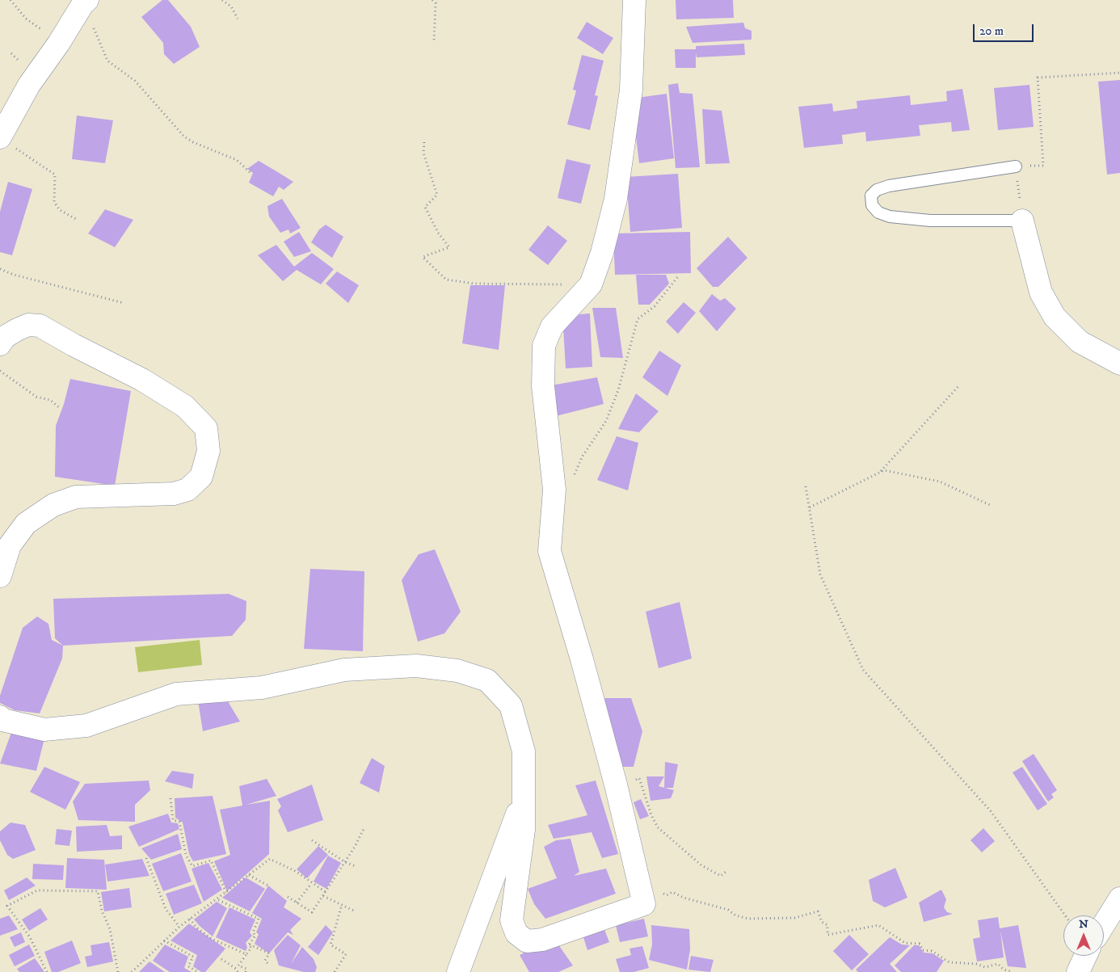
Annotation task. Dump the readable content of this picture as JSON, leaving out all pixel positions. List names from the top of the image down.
{
  "scale_bar": "20 m",
  "north": "top"
}
